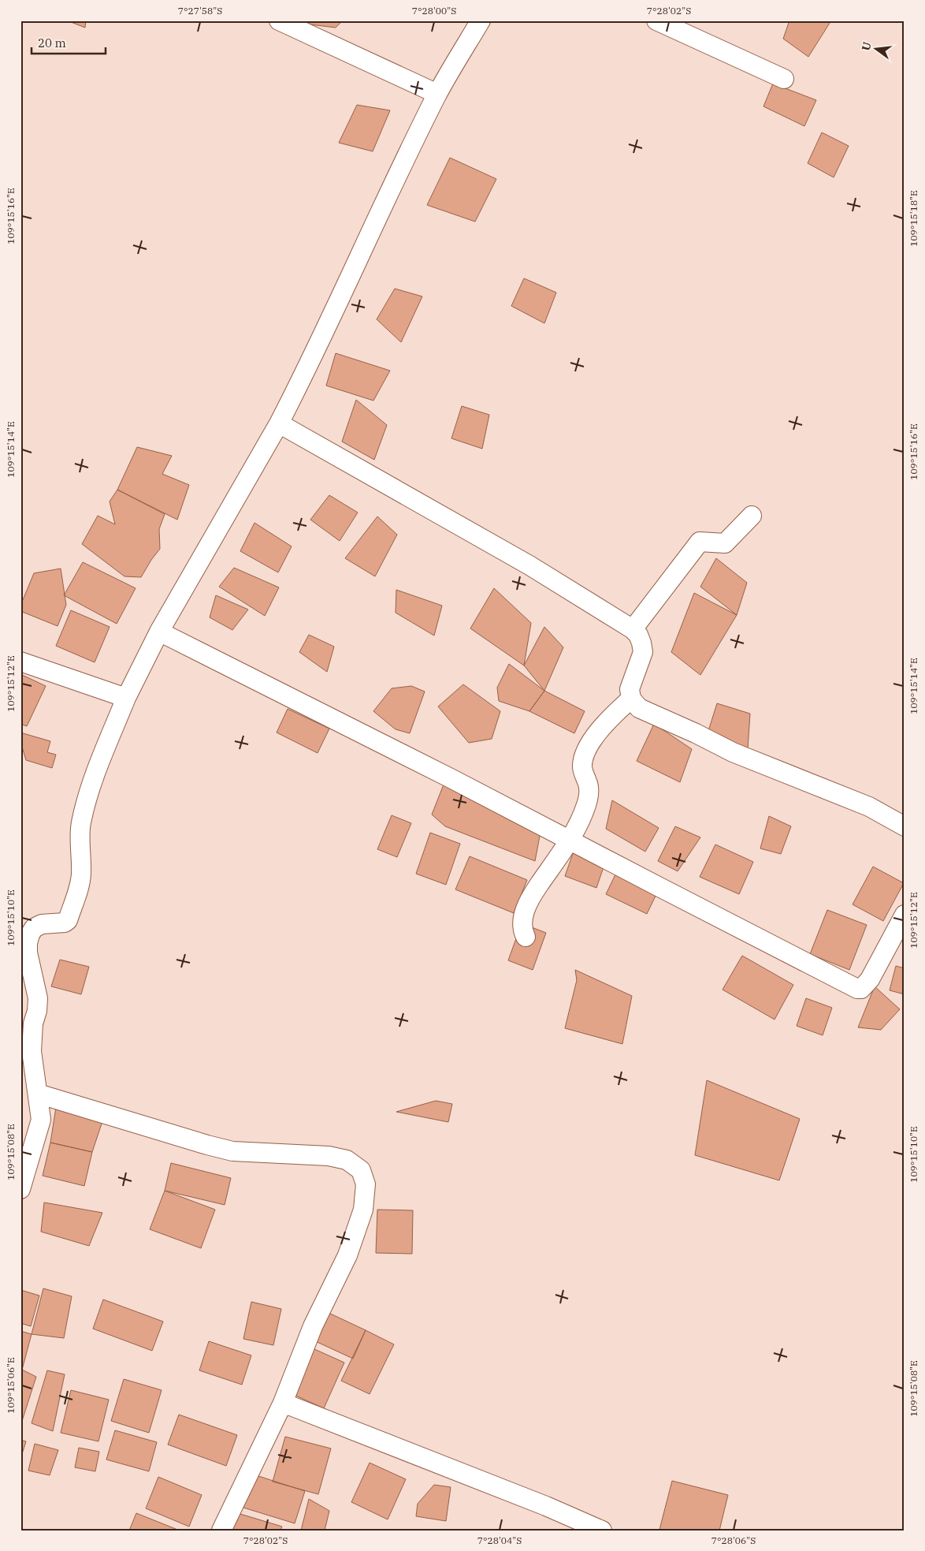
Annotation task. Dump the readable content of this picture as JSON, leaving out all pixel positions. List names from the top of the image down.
{
  "scale_bar": "20 m",
  "north": "left",
  "coordinates": [
    "7°27'58\"S",
    "7°28'00\"S",
    "7°28'02\"S",
    "109°15'16\"E",
    "109°15'18\"E",
    "109°15'14\"E",
    "109°15'12\"E",
    "109°15'10\"E",
    "109°15'08\"E",
    "109°15'06\"E",
    "7°28'04\"S",
    "7°28'06\"S"
  ]
}
